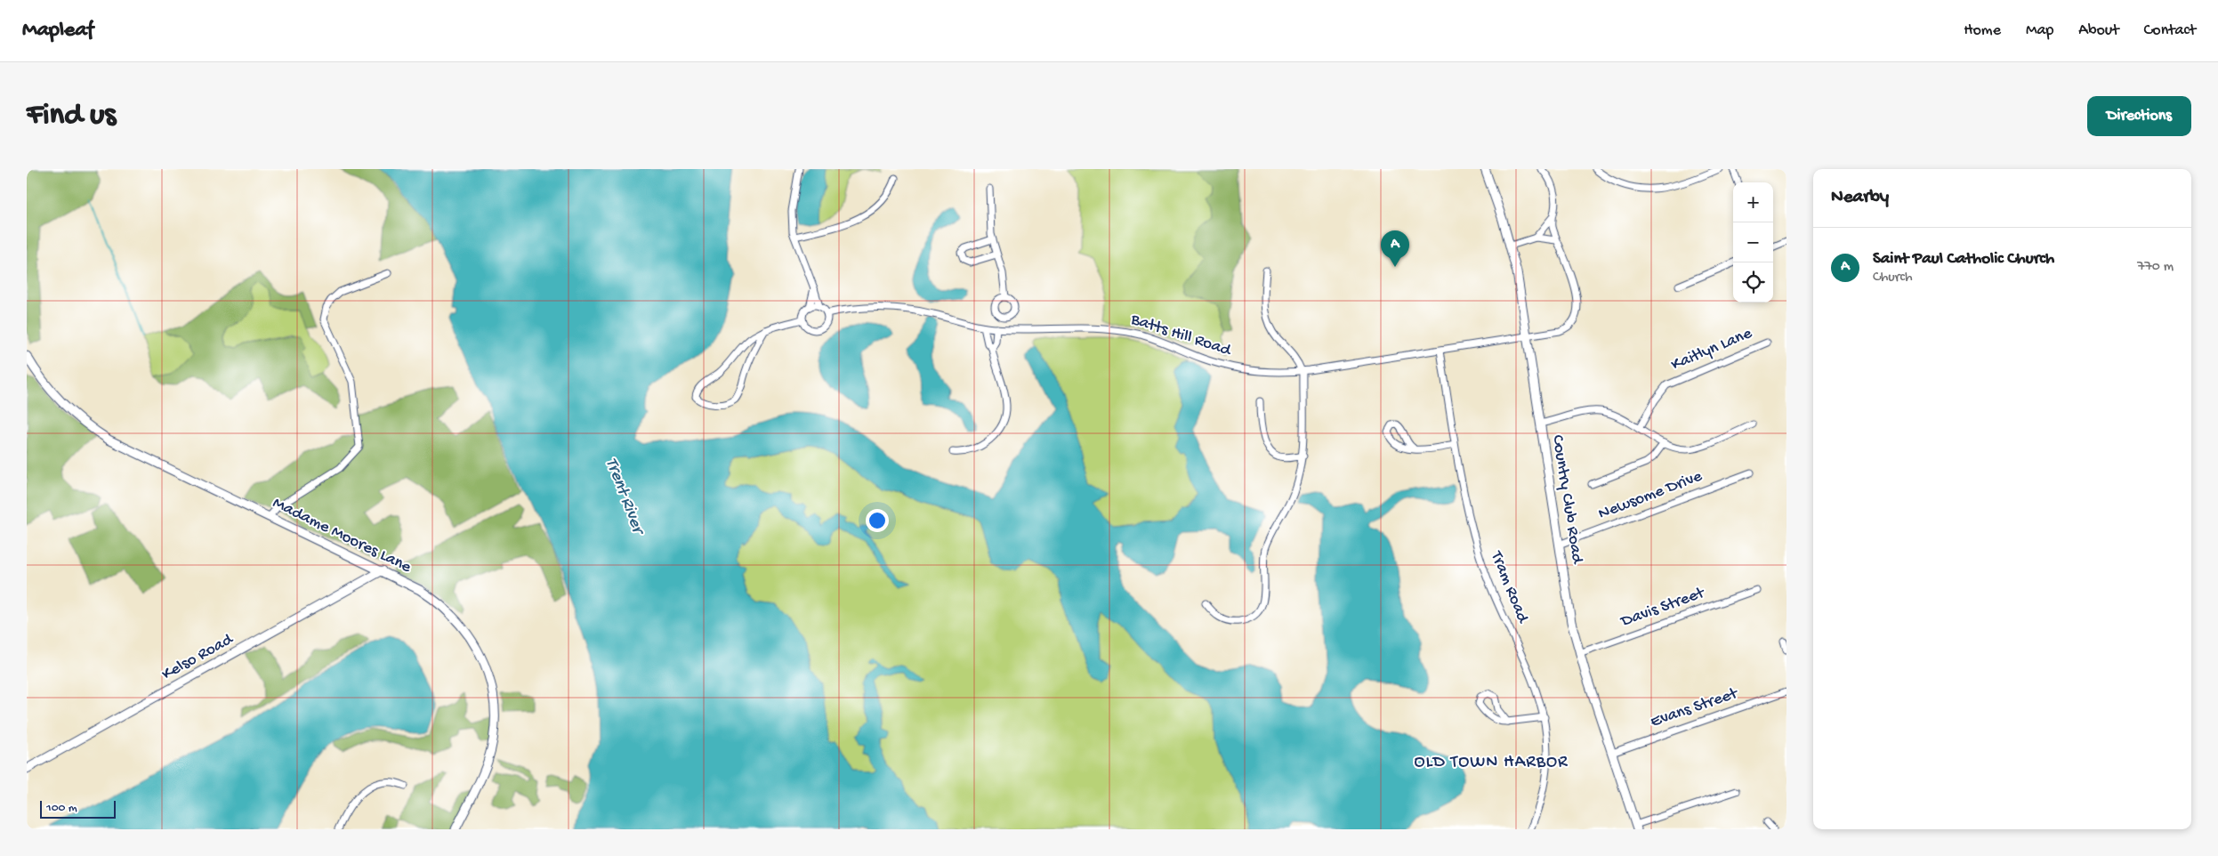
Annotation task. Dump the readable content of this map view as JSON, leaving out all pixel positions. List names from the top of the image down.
{
  "streets": {
    "street": [
      "Batts Hill Road",
      "Kaitlyn Lane",
      "Newsome Drive",
      "Country Club Road",
      "Madame Moores Lane",
      "Tram Road",
      "Davis Street",
      "Kelso Road",
      "Evans Street"
    ]
  },
  "crossings": [
    ["Batts Hill Road", "Country Club Road"],
    ["Batts Hill Road", "Tram Road"],
    ["Newsome Drive", "Country Club Road"],
    ["Country Club Road", "Davis Street"],
    ["Country Club Road", "Evans Street"],
    ["Madame Moores Lane", "Kelso Road"]
  ],
  "districts": ["OLD TOWN HARBOR"],
  "water": ["Trent River"],
  "scale_bar": "100 m",
  "page": {
    "header": "Mapleaf",
    "nav": [
      "Home",
      "Map",
      "About",
      "Contact"
    ],
    "buttons": "Directions",
    "title": "Find us",
    "heading": "Nearby",
    "map_buttons": ["+", "−"],
    "list": [
      {
        "mark": "A",
        "name": "Saint Paul Catholic Church",
        "note": "Church",
        "value": "770 m"
      }
    ],
    "pins": "A",
    "scale": "100 m"
  }
}
